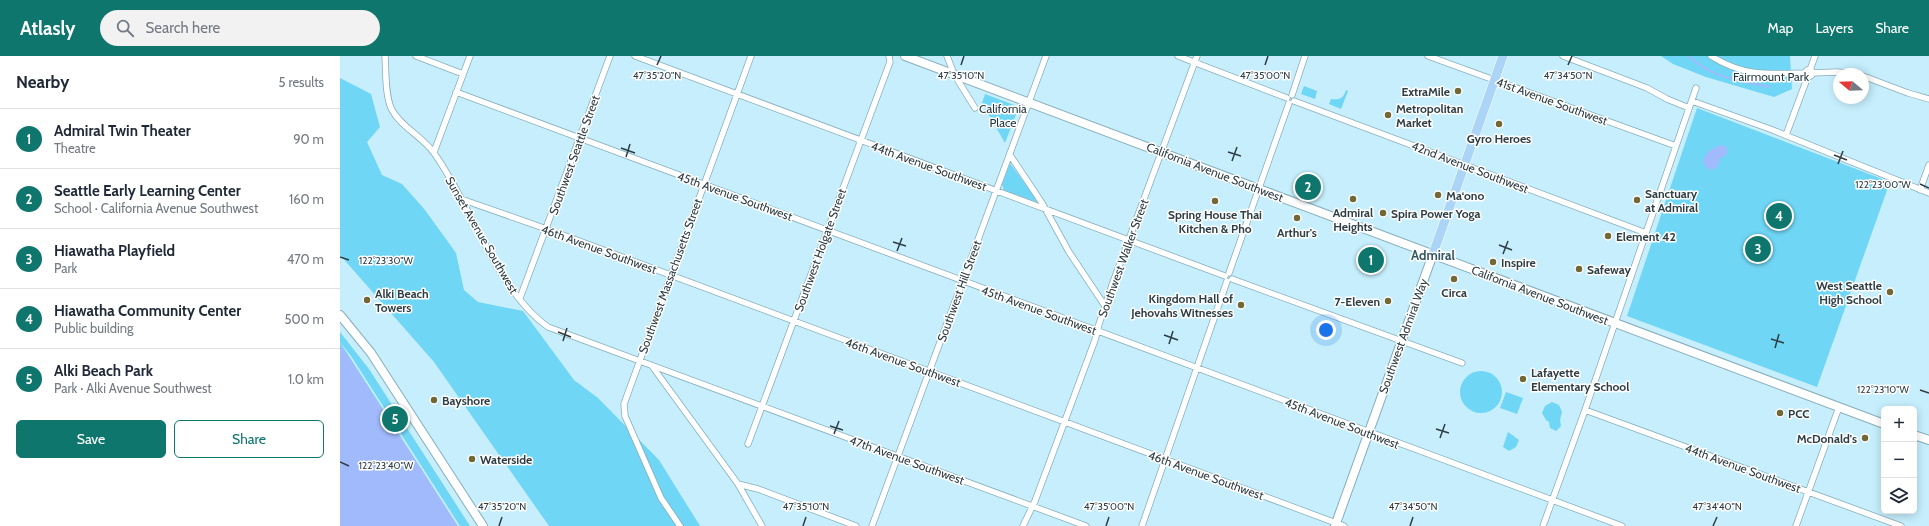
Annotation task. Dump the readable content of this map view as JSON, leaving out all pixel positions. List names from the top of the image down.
{
  "streets": {
    "main road": ["California Avenue Southwest", "Southwest Admiral Way"],
    "street": [
      "41st Avenue Southwest",
      "Southwest Seattle Street",
      "44th Avenue Southwest",
      "42nd Avenue Southwest",
      "45th Avenue Southwest",
      "Sunset Avenue Southwest",
      "46th Avenue Southwest",
      "Southwest Holgate Street",
      "Southwest Walker Street",
      "Southwest Massachusetts Street",
      "Southwest Hill Street",
      "47th Avenue Southwest"
    ]
  },
  "crossings": [
    ["41st Avenue Southwest", "Southwest Admiral Way"],
    ["Southwest Seattle Street", "45th Avenue Southwest"],
    ["Southwest Seattle Street", "Sunset Avenue Southwest"],
    ["Southwest Seattle Street", "46th Avenue Southwest"],
    ["44th Avenue Southwest", "Southwest Holgate Street"],
    ["44th Avenue Southwest", "Southwest Walker Street"],
    ["44th Avenue Southwest", "Southwest Massachusetts Street"],
    ["44th Avenue Southwest", "Southwest Hill Street"],
    ["44th Avenue Southwest", "Southwest Admiral Way"],
    ["42nd Avenue Southwest", "Southwest Walker Street"],
    ["42nd Avenue Southwest", "Southwest Admiral Way"],
    ["California Avenue Southwest", "Southwest Walker Street"],
    ["California Avenue Southwest", "Southwest Hill Street"],
    ["California Avenue Southwest", "Southwest Admiral Way"],
    ["45th Avenue Southwest", "Southwest Holgate Street"],
    ["45th Avenue Southwest", "Southwest Walker Street"],
    ["45th Avenue Southwest", "Southwest Massachusetts Street"],
    ["45th Avenue Southwest", "Southwest Hill Street"],
    ["45th Avenue Southwest", "Southwest Admiral Way"],
    ["Sunset Avenue Southwest", "46th Avenue Southwest"],
    ["Sunset Avenue Southwest", "Southwest Massachusetts Street"],
    ["Sunset Avenue Southwest", "47th Avenue Southwest"],
    ["46th Avenue Southwest", "Southwest Holgate Street"],
    ["46th Avenue Southwest", "Southwest Walker Street"],
    ["46th Avenue Southwest", "Southwest Massachusetts Street"],
    ["46th Avenue Southwest", "Southwest Hill Street"],
    ["46th Avenue Southwest", "Southwest Admiral Way"],
    ["Southwest Holgate Street", "47th Avenue Southwest"],
    ["Southwest Walker Street", "47th Avenue Southwest"],
    ["Southwest Massachusetts Street", "47th Avenue Southwest"],
    ["Southwest Hill Street", "47th Avenue Southwest"]
  ],
  "districts": ["Admiral"],
  "parks": ["Fairmount Park", "California Place"],
  "places": [
    "ExtraMile",
    "Metropolitan Market",
    "Gyro Heroes",
    "Ma‘ono",
    "Admiral Heights",
    "Sanctuary at Admiral",
    "Spring House Thai Kitchen & Pho",
    "Spira Power Yoga",
    "Arthur's",
    "Element 42",
    "Inspire",
    "Safeway",
    "Circa",
    "West Seattle High School",
    "Alki Beach Towers",
    "7-Eleven",
    "Kingdom Hall of Jehovahs Witnesses",
    "Lafayette Elementary School",
    "Bayshore",
    "PCC",
    "McDonald's",
    "Waterside"
  ],
  "north": "left",
  "page": {
    "header": "Atlasly",
    "search": "Search here",
    "nav": ["Map", "Layers", "Share"],
    "heading": ["Nearby", "5 results"],
    "list": [
      {
        "mark": "1",
        "name": "Admiral Twin Theater",
        "note": "Theatre",
        "value": "90 m"
      },
      {
        "mark": "2",
        "name": "Seattle Early Learning Center",
        "note": "School · California Avenue Southwest",
        "value": "160 m"
      },
      {
        "mark": "3",
        "name": "Hiawatha Playfield",
        "note": "Park",
        "value": "470 m"
      },
      {
        "mark": "4",
        "name": "Hiawatha Community Center",
        "note": "Public building",
        "value": "500 m"
      },
      {
        "mark": "5",
        "name": "Alki Beach Park",
        "note": "Park · Alki Avenue Southwest",
        "value": "1.0 km"
      }
    ],
    "pins": [
      "2",
      "4",
      "3",
      "1",
      "5"
    ],
    "map_buttons": ["+", "−"],
    "buttons": ["Save", "Share"]
  },
  "coordinates": [
    "47°35'20\"N",
    "47°35'10\"N",
    "47°35'00\"N",
    "47°34'50\"N",
    "122°23'00\"W",
    "122°23'30\"W",
    "122°23'10\"W",
    "122°23'40\"W",
    "47°34'40\"N"
  ]
}
